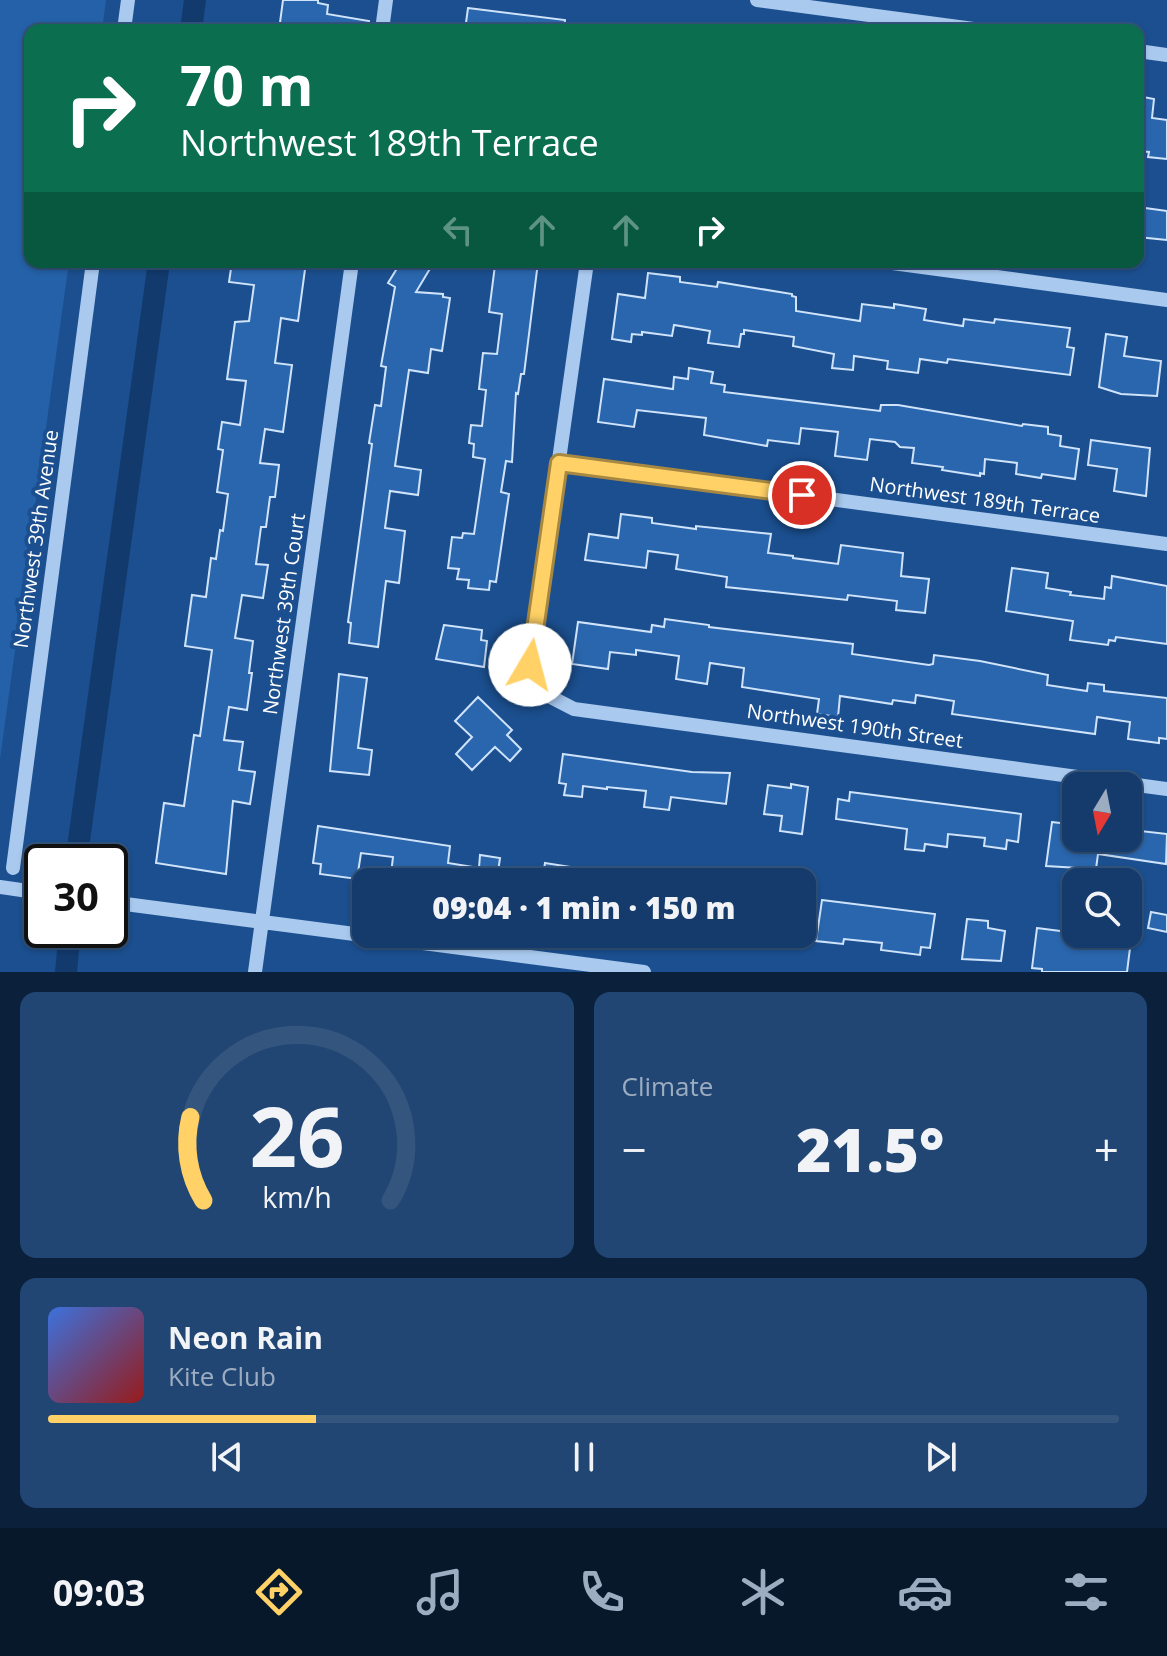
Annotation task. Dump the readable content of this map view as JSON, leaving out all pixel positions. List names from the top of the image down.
{
  "streets": {
    "street": [
      "Northwest 189th Terrace",
      "Northwest 39th Avenue",
      "Northwest 39th Court",
      "Northwest 190th Street"
    ]
  },
  "crossings": [
    ["Northwest 189th Terrace", "Northwest 190th Street"]
  ],
  "north": "bottom",
  "page": {
    "turn": ["70 m", "Northwest 189th Terrace"],
    "limit": "30",
    "trip": "09:04 · 1 min · 150 m",
    "tile": "Climate",
    "heat": ["−", "21.5°", "+"],
    "song": ["Neon Rain", "Kite Club"],
    "tabs": "09:03",
    "gauge": ["26", "km/h"]
  }
}
